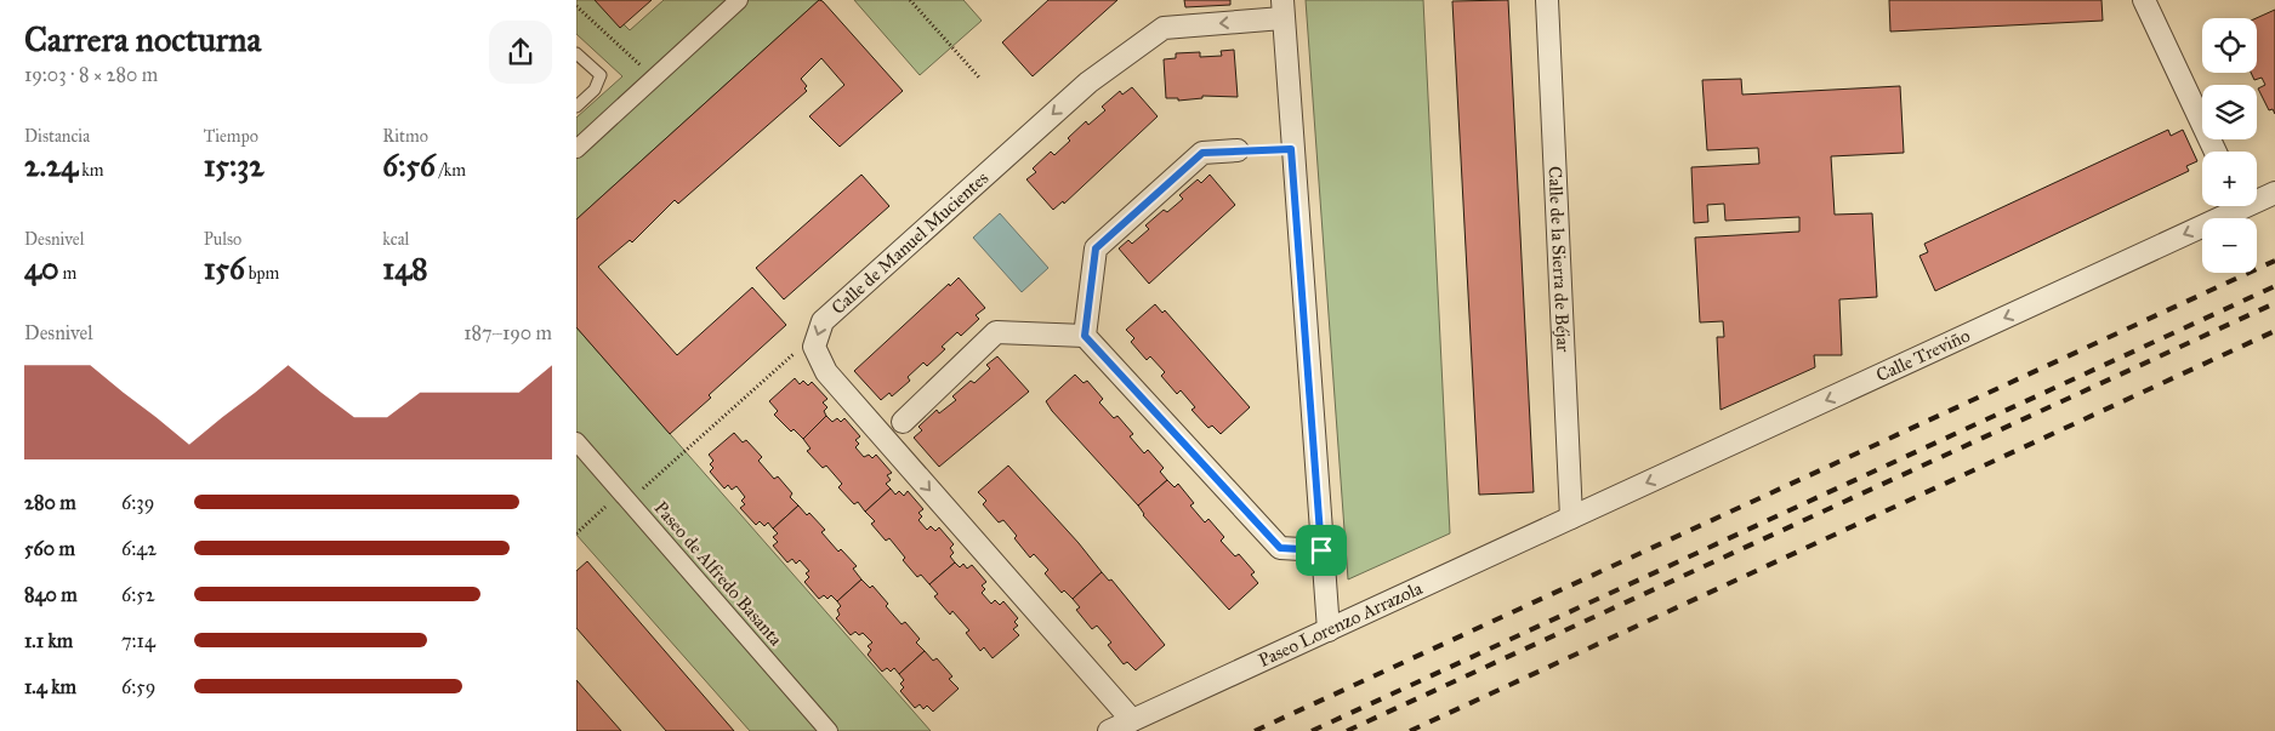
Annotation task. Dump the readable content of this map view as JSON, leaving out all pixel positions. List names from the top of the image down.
{
  "streets": {
    "street": [
      "Calle de Manuel Mucientes",
      "Calle de la Sierra de Béjar",
      "Calle Treviño",
      "Paseo de Alfredo Basanta",
      "Paseo Lorenzo Arrazola"
    ]
  },
  "crossings": [
    ["Calle de la Sierra de Béjar", "Calle Treviño"],
    ["Calle de la Sierra de Béjar", "Paseo Lorenzo Arrazola"],
    ["Calle Treviño", "Paseo Lorenzo Arrazola"]
  ],
  "one_way": ["Calle de Manuel Mucientes", "Calle Treviño"],
  "page": {
    "heading": ["Carrera nocturna", "19:03 · 8 × 280 m"],
    "map_buttons": ["+", "−"],
    "stats": [
      ["Distancia", "2.24 km"],
      ["Tiempo", "15:32"],
      ["Ritmo", "6:56 /km"],
      ["Desnivel", "40 m"],
      ["Pulso", "156 bpm"],
      ["kcal", "148"]
    ],
    "chart": ["Desnivel", "187–190 m"],
    "list": [
      {
        "name": "280 m",
        "note": "6:39"
      },
      {
        "name": "560 m",
        "note": "6:42"
      },
      {
        "name": "840 m",
        "note": "6:52"
      },
      {
        "name": "1.1 km",
        "note": "7:14"
      },
      {
        "name": "1.4 km",
        "note": "6:59"
      }
    ]
  }
}
